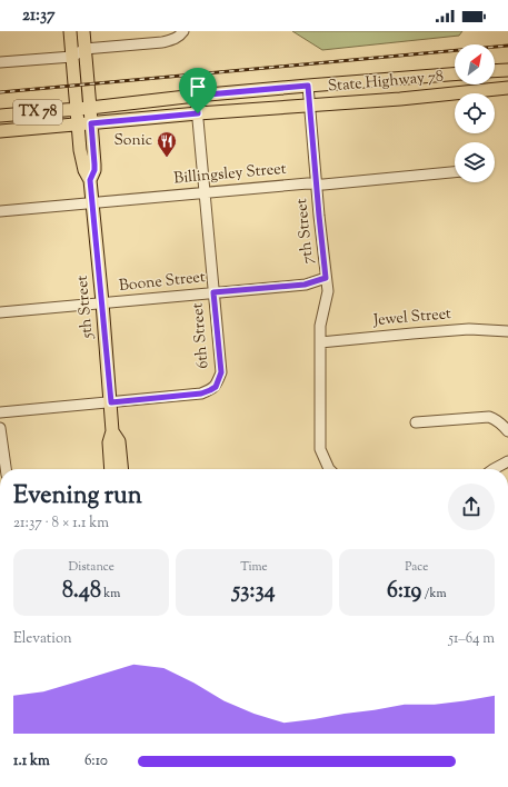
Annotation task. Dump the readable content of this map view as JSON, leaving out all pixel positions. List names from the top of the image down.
{
  "streets": {
    "main road": ["State Highway 78", "TX 78", "5th Street"],
    "street": [
      "Billingsley Street",
      "7th Street",
      "Boone Street",
      "Jewel Street",
      "6th Street"
    ]
  },
  "crossings": [
    ["State Highway 78", "7th Street"],
    ["State Highway 78", "5th Street"],
    ["State Highway 78", "6th Street"],
    ["Billingsley Street", "7th Street"],
    ["Billingsley Street", "5th Street"],
    ["Billingsley Street", "6th Street"],
    ["7th Street", "Boone Street"],
    ["7th Street", "Jewel Street"],
    ["Boone Street", "5th Street"],
    ["Boone Street", "6th Street"],
    ["5th Street", "6th Street"]
  ],
  "places": {
    "restaurant": ["Sonic"]
  },
  "north": "top right",
  "page": {
    "status": "21:37",
    "heading": ["Evening run", "21:37 · 8 × 1.1 km"],
    "stats": [
      ["Distance", "8.48 km"],
      ["Time", "53:34"],
      ["Pace", "6:19 /km"]
    ],
    "chart": ["Elevation", "51–64 m"],
    "list": [
      {
        "name": "1.1 km",
        "note": "6:10"
      }
    ]
  }
}
